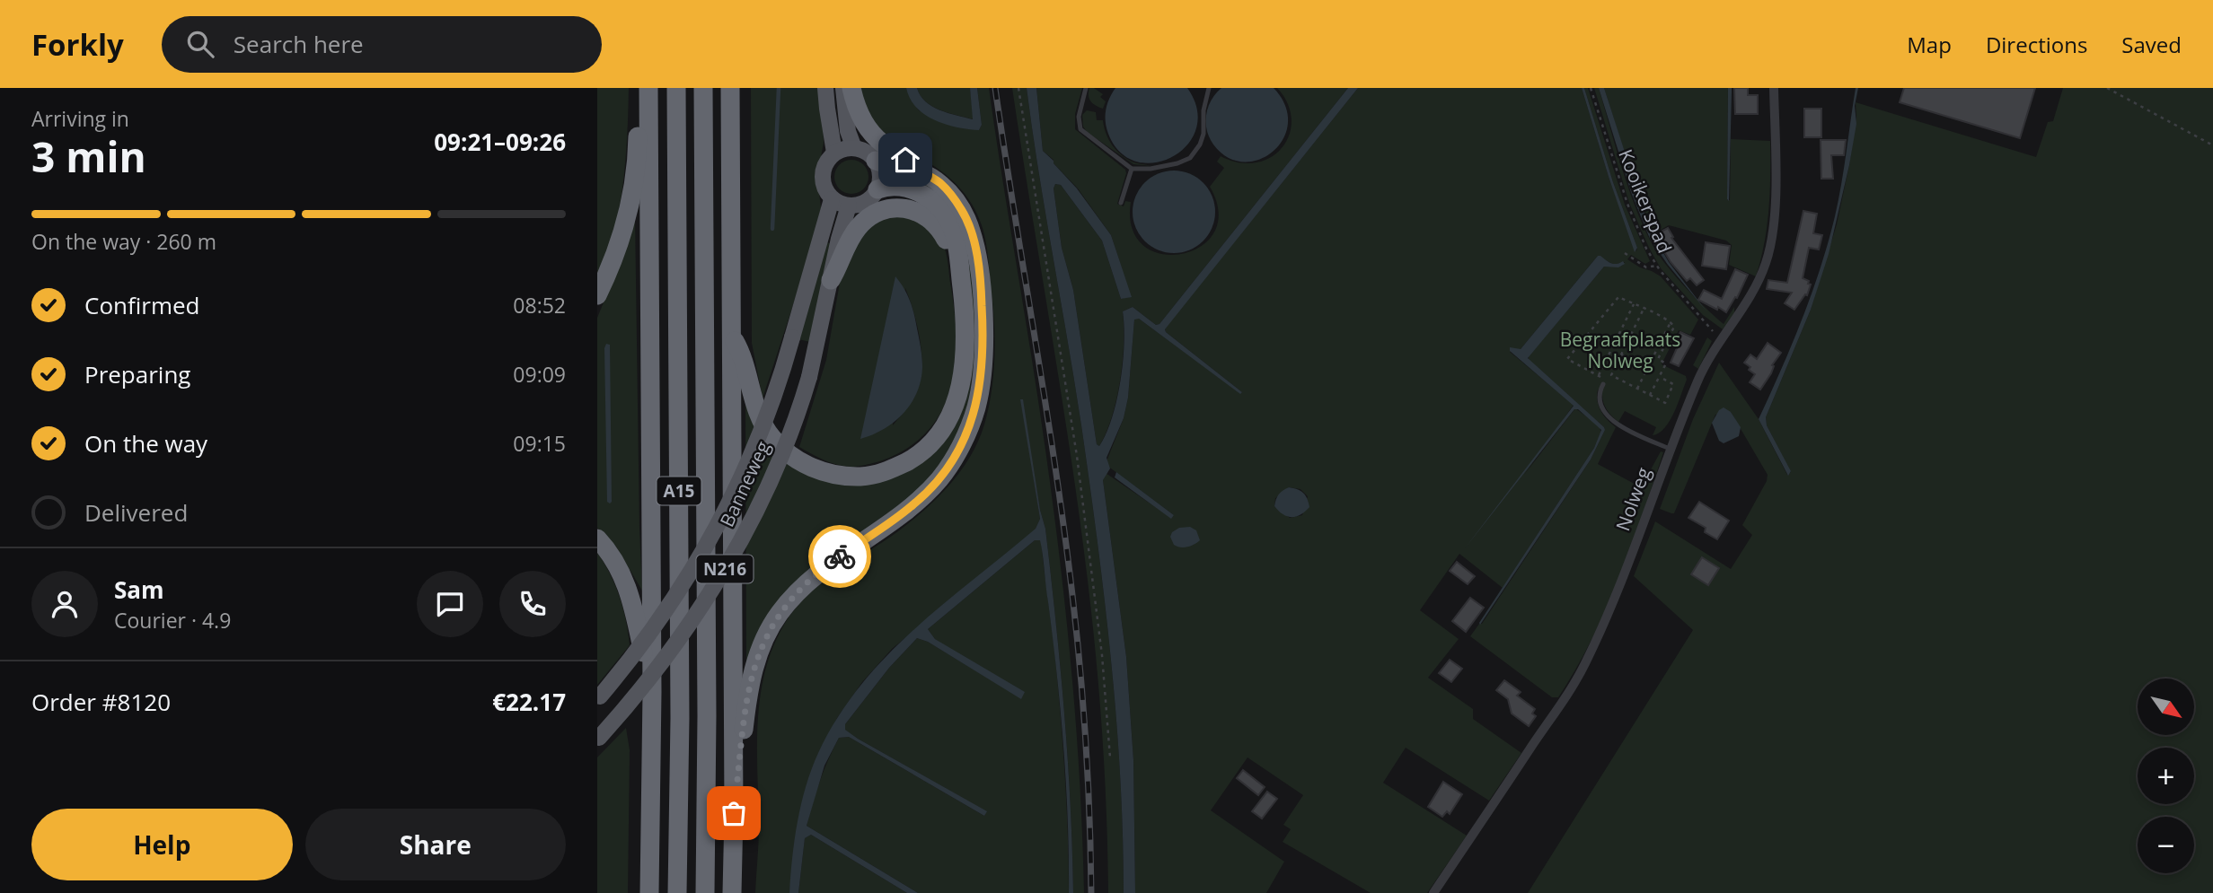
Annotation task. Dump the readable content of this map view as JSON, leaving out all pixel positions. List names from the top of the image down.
{
  "streets": {
    "highway": ["A15"],
    "main road": ["Banneweg", "N216"],
    "street": ["Nolweg"],
    "path": ["Kooikerspad"]
  },
  "crossings": [
    ["Kooikerspad", "Nolweg"]
  ],
  "parks": ["Begraafplaats Nolweg"],
  "north": "bottom right",
  "page": {
    "header": "Forkly",
    "search": "Search here",
    "nav": ["Map", "Directions", "Saved"],
    "heading": ["3 min", "Arriving in", "09:21–09:26"],
    "panel": [
      "Sam",
      "Courier · 4.9",
      "Order #8120",
      "€22.17"
    ],
    "bar": "On the way · 260 m",
    "list": [
      ["Confirmed", "08:52"],
      ["Preparing", "09:09"],
      ["On the way", "09:15"],
      "Delivered"
    ],
    "map_buttons": ["+", "−"],
    "buttons": ["Help", "Share"]
  }
}
